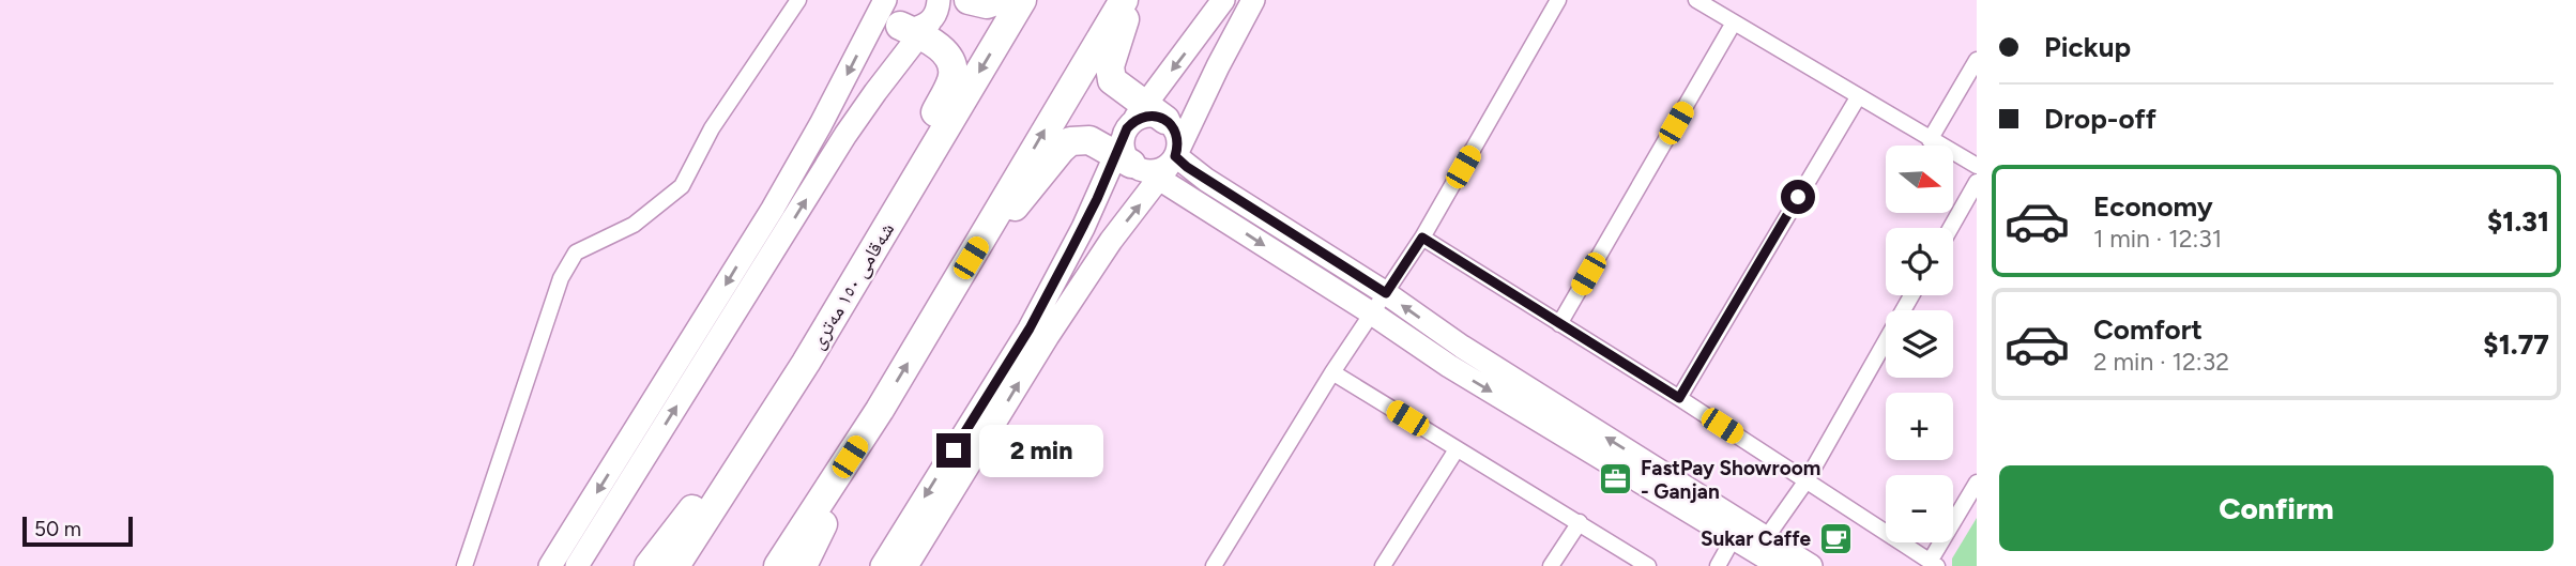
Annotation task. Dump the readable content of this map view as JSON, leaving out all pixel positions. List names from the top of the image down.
{
  "streets": {
    "highway": ["شەقامی ١٥٠ مەتری"]
  },
  "places": {
    "office": ["FastPay Showroom - Ganjan"],
    "cafe": ["Sukar Caffe"]
  },
  "scale_bar": "50 m",
  "north": "right",
  "page": {
    "banner": ["Pickup", "Drop-off"],
    "map_buttons": ["+", "−"],
    "list": [
      {
        "name": "Economy",
        "note": "1 min · 12:31",
        "value": "$1.31"
      },
      {
        "name": "Comfort",
        "note": "2 min · 12:32",
        "value": "$1.77"
      }
    ],
    "bubble": "2 min",
    "buttons": "Confirm",
    "scale": "50 m"
  }
}
